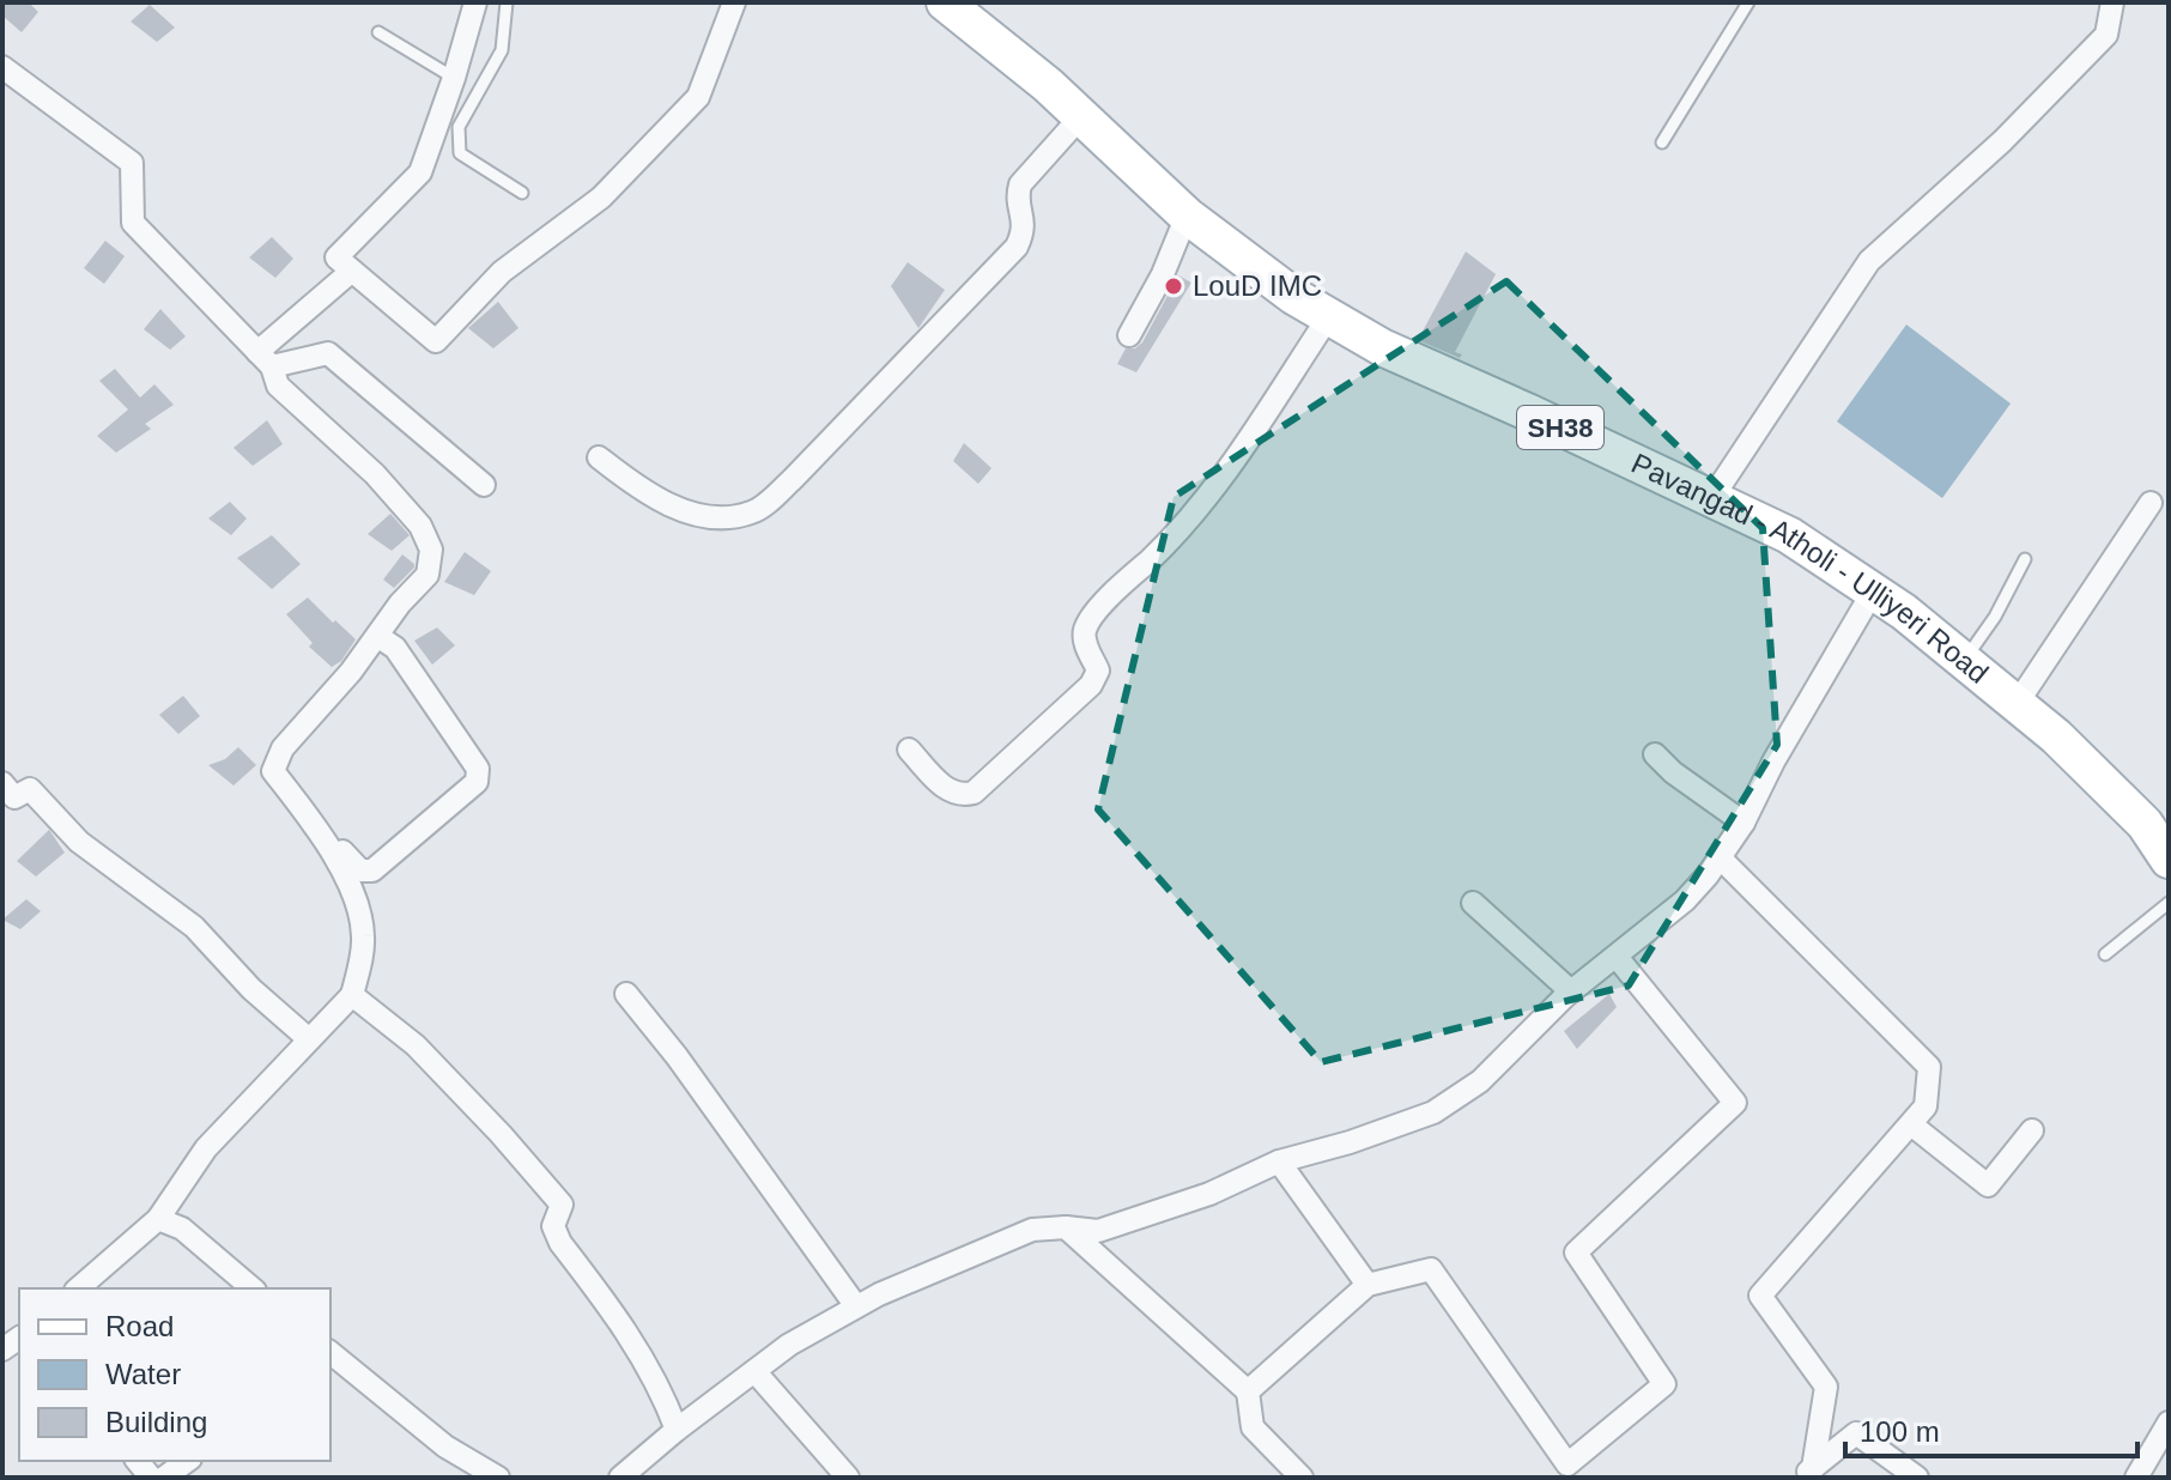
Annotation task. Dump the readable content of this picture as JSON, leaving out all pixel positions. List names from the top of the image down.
{
  "streets": {
    "main road": ["SH38", "Pavangad - Atholi - Ulliyeri Road"]
  },
  "places": ["LouD IMC"],
  "legend": ["Road", "Water", "Building"],
  "scale_bar": "100 m"
}
